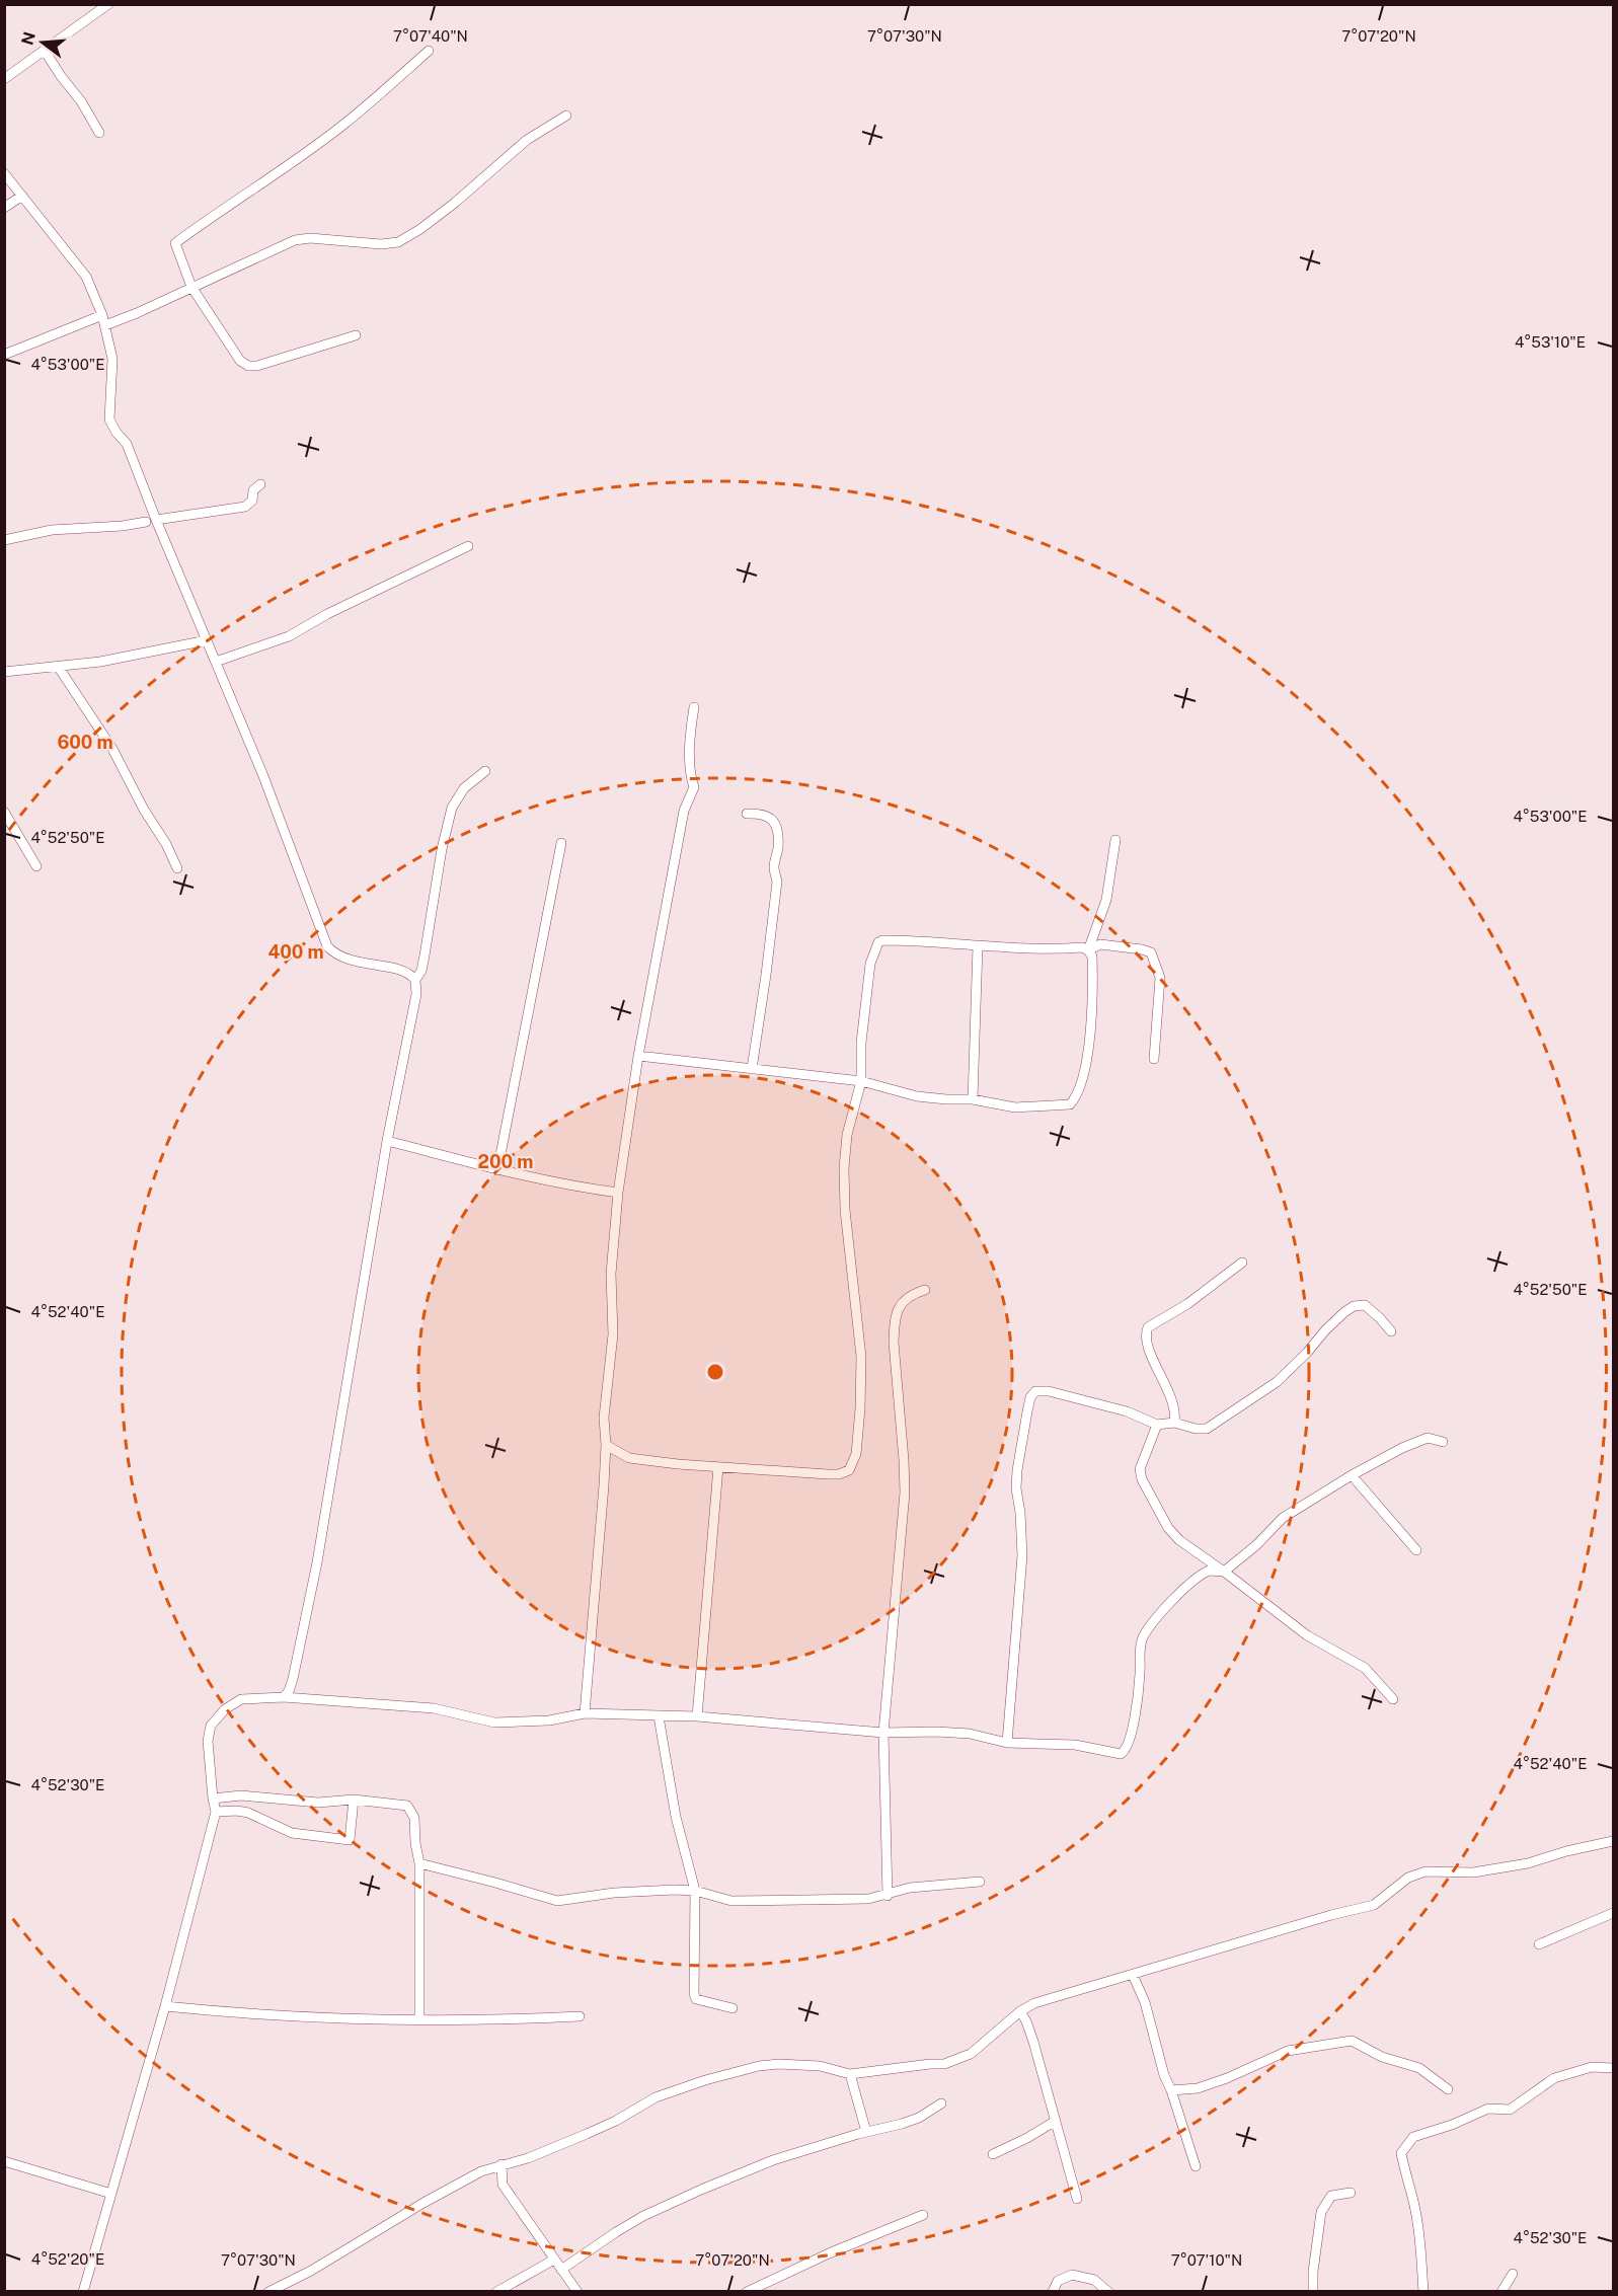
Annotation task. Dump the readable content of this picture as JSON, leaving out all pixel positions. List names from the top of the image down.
{
  "north": "left",
  "coordinates": [
    "7°07'40\"N",
    "7°07'30\"N",
    "7°07'20\"N",
    "4°53'10\"E",
    "4°53'00\"E",
    "4°52'50\"E",
    "4°52'40\"E",
    "4°52'30\"E",
    "4°52'20\"E",
    "7°07'10\"N"
  ],
  "rings": ["600 m", "400 m", "200 m"]
}
